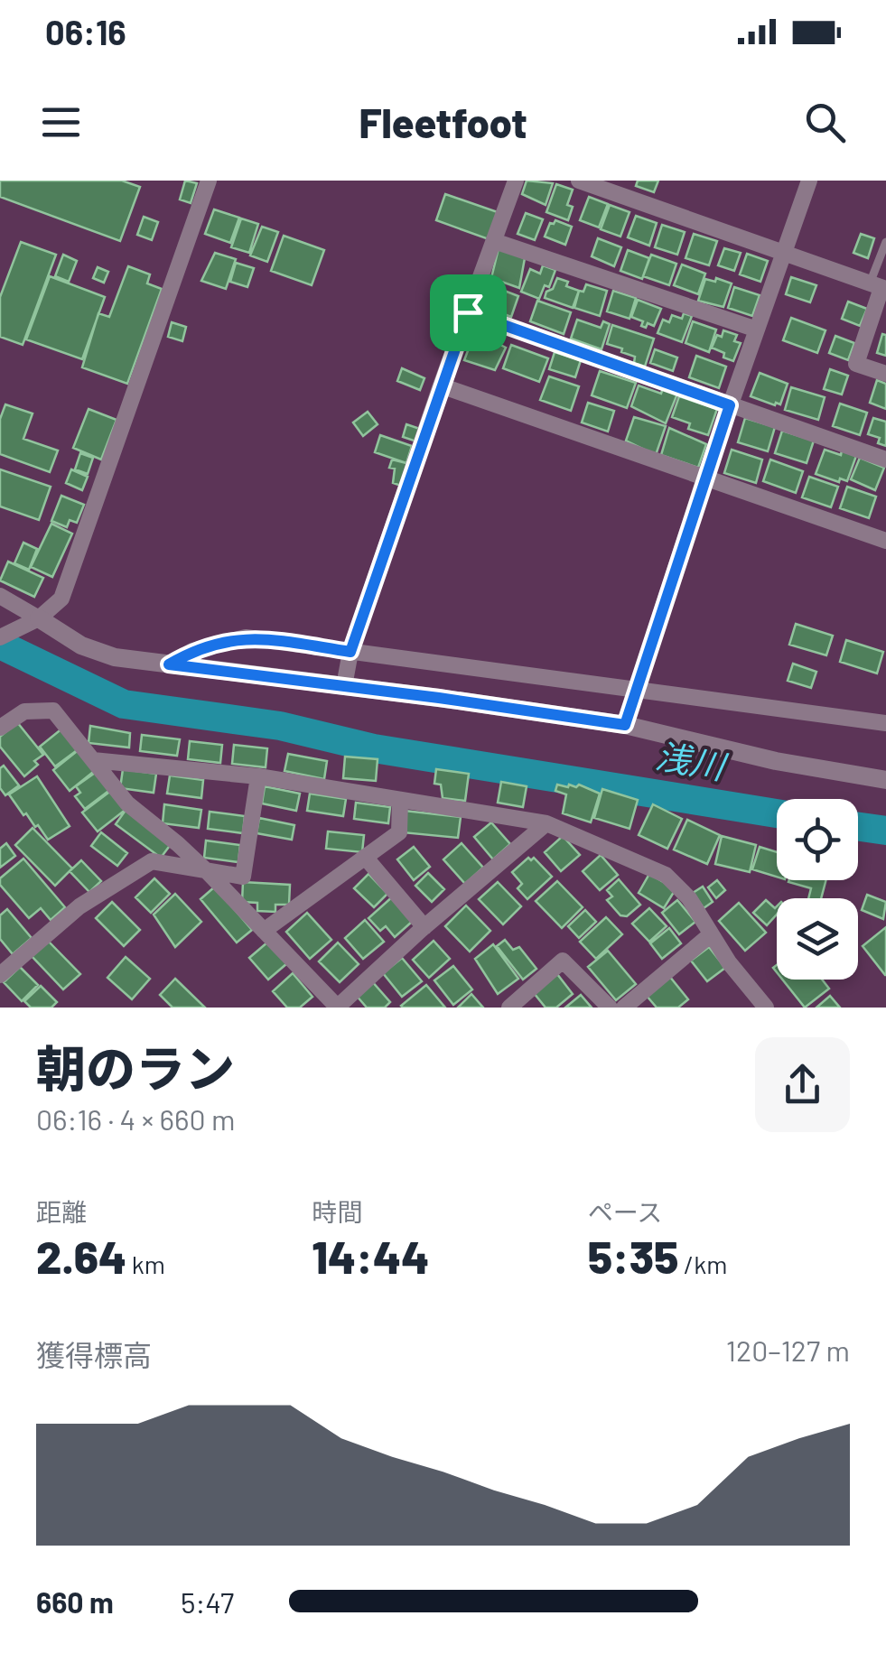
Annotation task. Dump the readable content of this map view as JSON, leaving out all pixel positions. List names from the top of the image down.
{
  "water": ["浅川"],
  "page": {
    "status": "06:16",
    "header": "Fleetfoot",
    "heading": ["朝のラン", "06:16 · 4 × 660 m"],
    "stats": [
      ["距離", "2.64 km"],
      ["時間", "14:44"],
      ["ペース", "5:35 /km"]
    ],
    "chart": ["獲得標高", "120–127 m"],
    "list": [
      {
        "name": "660 m",
        "note": "5:47"
      }
    ]
  }
}
